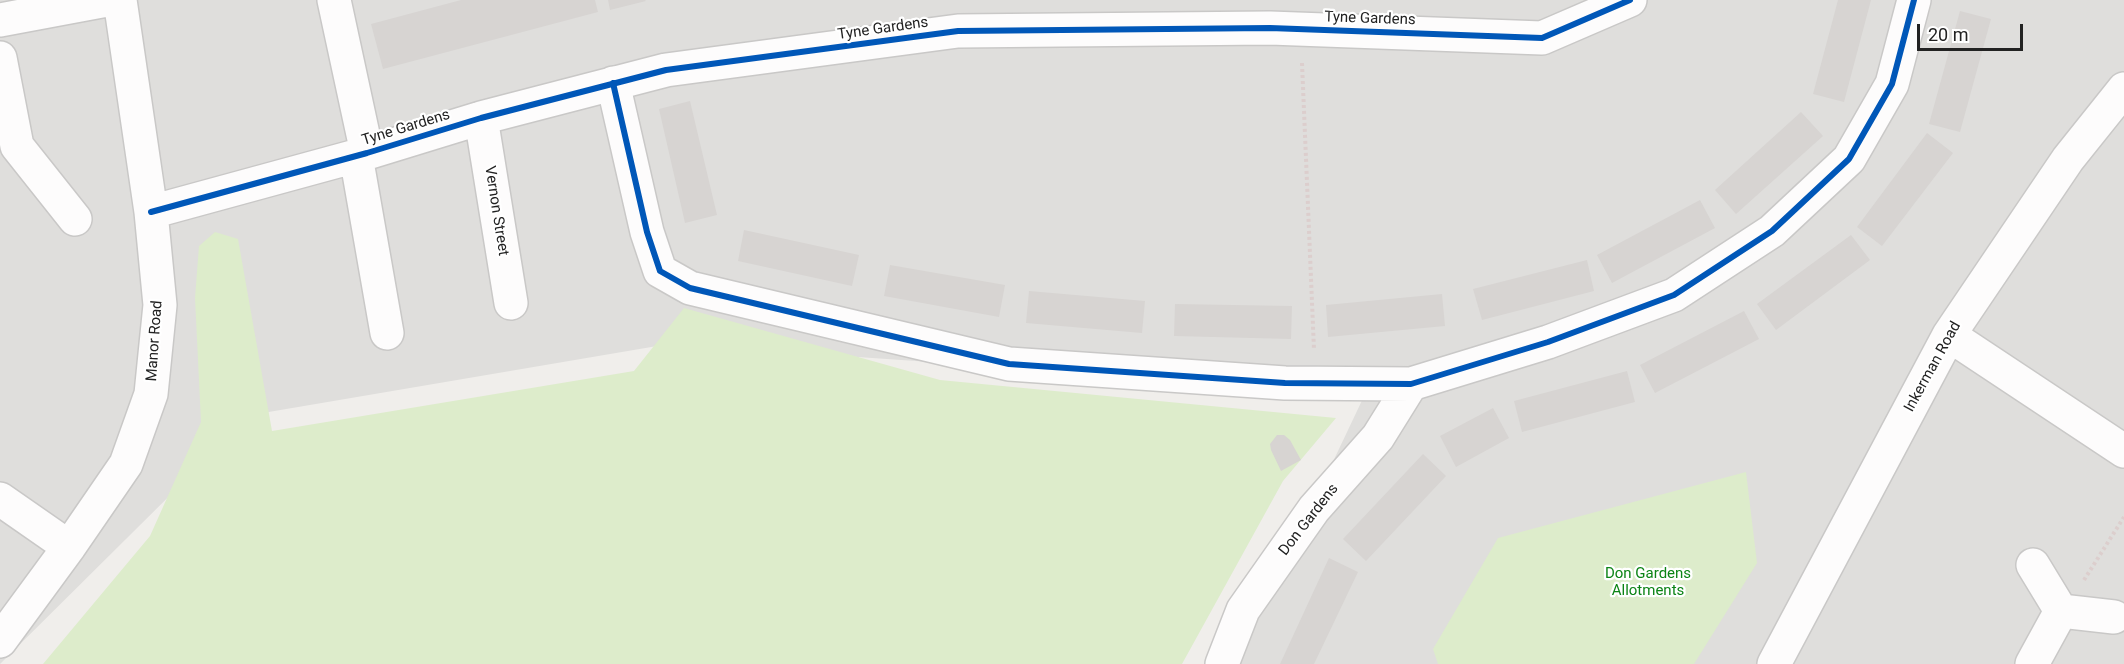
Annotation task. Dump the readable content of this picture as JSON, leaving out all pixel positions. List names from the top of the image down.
{
  "streets": {
    "street": [
      "Tyne Gardens",
      "Vernon Street",
      "Manor Road",
      "Inkerman Road",
      "Don Gardens"
    ]
  },
  "crossings": [
    ["Tyne Gardens", "Vernon Street"],
    ["Tyne Gardens", "Manor Road"]
  ],
  "parks": ["Don Gardens Allotments"],
  "scale_bar": "20 m"
}
